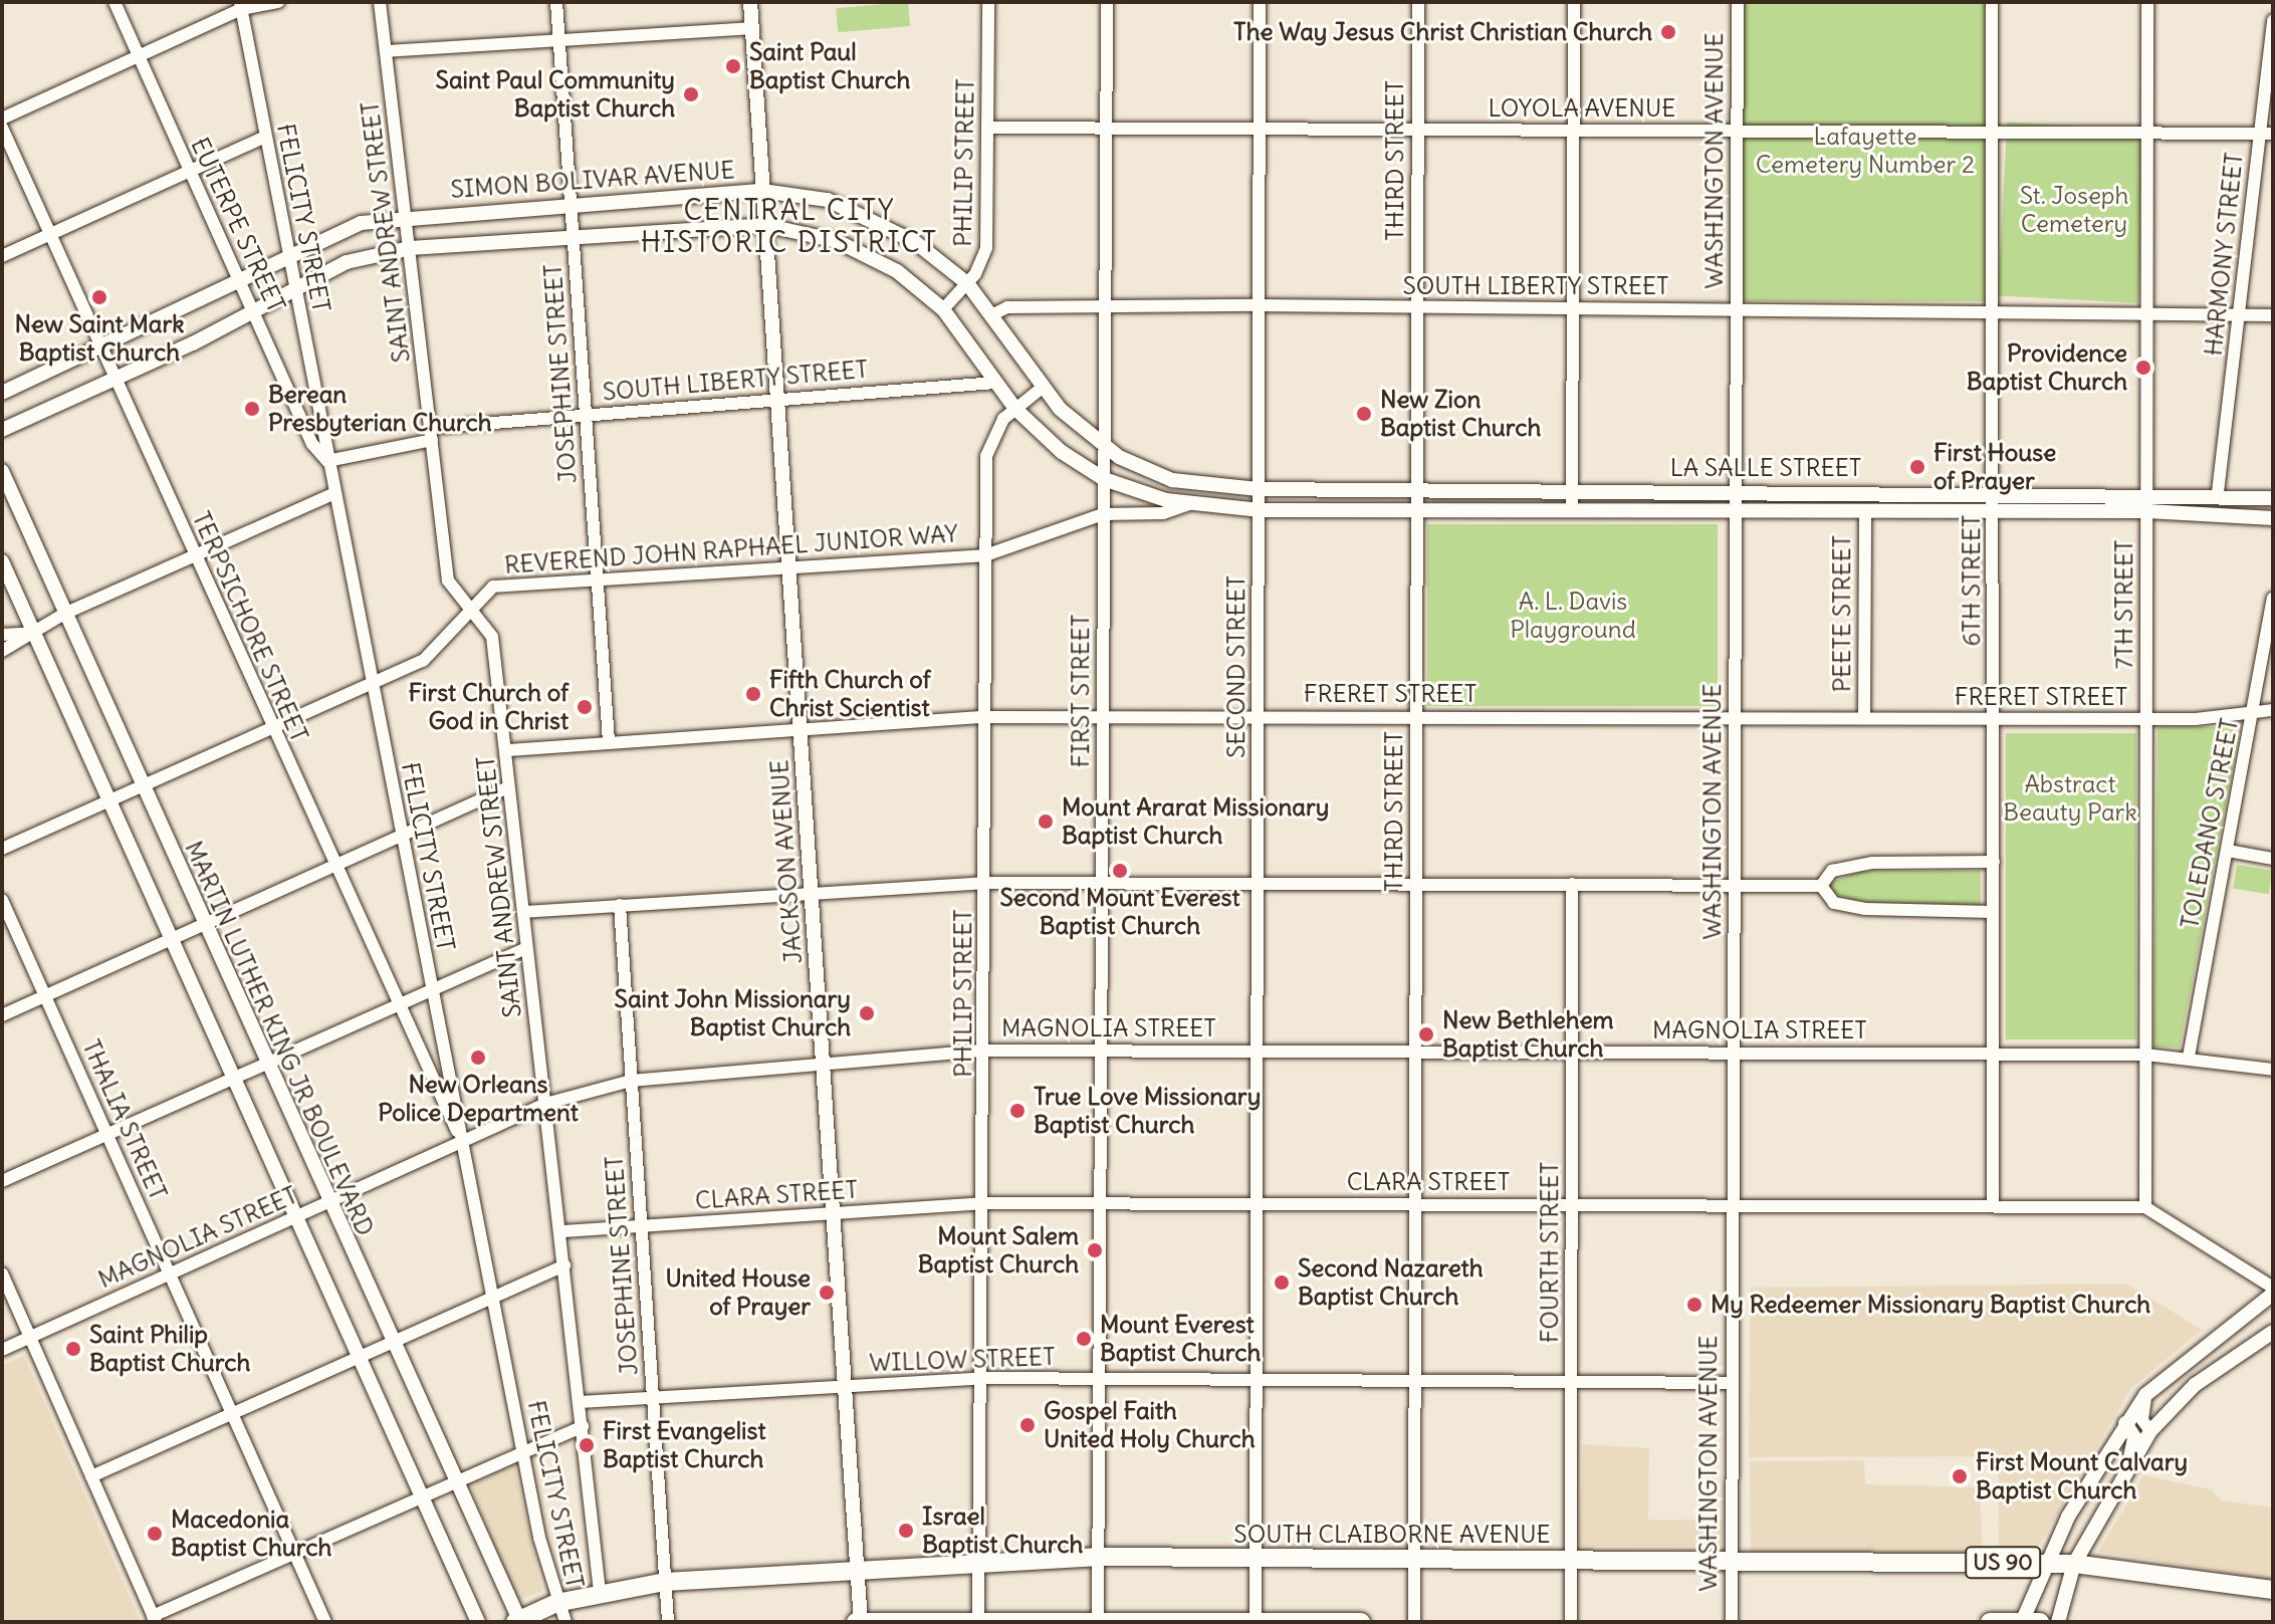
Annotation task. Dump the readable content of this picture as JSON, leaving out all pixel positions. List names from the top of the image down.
{
  "streets": {
    "main road": ["SOUTH CLAIBORNE AVENUE", "US 90"],
    "street": [
      "LOYOLA AVENUE",
      "THIRD STREET",
      "WASHINGTON AVENUE",
      "PHILIP STREET",
      "SIMON BOLIVAR AVENUE",
      "FELICITY STREET",
      "EUTERPE STREET",
      "SAINT ANDREW STREET",
      "HARMONY STREET",
      "SOUTH LIBERTY STREET",
      "JOSEPHINE STREET",
      "LA SALLE STREET",
      "REVEREND JOHN RAPHAEL JUNIOR WAY",
      "6TH STREET",
      "7TH STREET",
      "PEETE STREET",
      "TERPSICHORE STREET",
      "SECOND STREET",
      "FIRST STREET",
      "FRERET STREET",
      "TOLEDANO STREET",
      "JACKSON AVENUE",
      "MAGNOLIA STREET",
      "MARTIN LUTHER KING JR BOULEVARD",
      "THALIA STREET",
      "CLARA STREET",
      "FOURTH STREET",
      "WILLOW STREET"
    ]
  },
  "crossings": [
    ["LOYOLA AVENUE", "THIRD STREET"],
    ["LOYOLA AVENUE", "WASHINGTON AVENUE"],
    ["LOYOLA AVENUE", "PHILIP STREET"],
    ["LOYOLA AVENUE", "HARMONY STREET"],
    ["LOYOLA AVENUE", "6TH STREET"],
    ["LOYOLA AVENUE", "7TH STREET"],
    ["LOYOLA AVENUE", "SECOND STREET"],
    ["LOYOLA AVENUE", "FIRST STREET"],
    ["THIRD STREET", "SOUTH LIBERTY STREET"],
    ["THIRD STREET", "LA SALLE STREET"],
    ["THIRD STREET", "FRERET STREET"],
    ["THIRD STREET", "MAGNOLIA STREET"],
    ["THIRD STREET", "CLARA STREET"],
    ["THIRD STREET", "WILLOW STREET"],
    ["THIRD STREET", "SOUTH CLAIBORNE AVENUE"],
    ["WASHINGTON AVENUE", "SOUTH LIBERTY STREET"],
    ["WASHINGTON AVENUE", "LA SALLE STREET"],
    ["WASHINGTON AVENUE", "FRERET STREET"],
    ["WASHINGTON AVENUE", "MAGNOLIA STREET"],
    ["WASHINGTON AVENUE", "CLARA STREET"],
    ["WASHINGTON AVENUE", "WILLOW STREET"],
    ["WASHINGTON AVENUE", "SOUTH CLAIBORNE AVENUE"],
    ["PHILIP STREET", "SIMON BOLIVAR AVENUE"],
    ["PHILIP STREET", "REVEREND JOHN RAPHAEL JUNIOR WAY"],
    ["PHILIP STREET", "FRERET STREET"],
    ["PHILIP STREET", "MAGNOLIA STREET"],
    ["PHILIP STREET", "CLARA STREET"],
    ["PHILIP STREET", "WILLOW STREET"],
    ["PHILIP STREET", "SOUTH CLAIBORNE AVENUE"],
    ["SIMON BOLIVAR AVENUE", "FELICITY STREET"],
    ["SIMON BOLIVAR AVENUE", "EUTERPE STREET"],
    ["SIMON BOLIVAR AVENUE", "SAINT ANDREW STREET"],
    ["SIMON BOLIVAR AVENUE", "SOUTH LIBERTY STREET"],
    ["SIMON BOLIVAR AVENUE", "JOSEPHINE STREET"],
    ["SIMON BOLIVAR AVENUE", "LA SALLE STREET"],
    ["SIMON BOLIVAR AVENUE", "TERPSICHORE STREET"],
    ["SIMON BOLIVAR AVENUE", "SECOND STREET"],
    ["SIMON BOLIVAR AVENUE", "FIRST STREET"],
    ["SIMON BOLIVAR AVENUE", "JACKSON AVENUE"],
    ["FELICITY STREET", "EUTERPE STREET"],
    ["FELICITY STREET", "SOUTH LIBERTY STREET"],
    ["FELICITY STREET", "REVEREND JOHN RAPHAEL JUNIOR WAY"],
    ["FELICITY STREET", "TERPSICHORE STREET"],
    ["FELICITY STREET", "MAGNOLIA STREET"],
    ["FELICITY STREET", "SOUTH CLAIBORNE AVENUE"],
    ["EUTERPE STREET", "SOUTH LIBERTY STREET"],
    ["SAINT ANDREW STREET", "SOUTH LIBERTY STREET"],
    ["SAINT ANDREW STREET", "REVEREND JOHN RAPHAEL JUNIOR WAY"],
    ["SAINT ANDREW STREET", "FRERET STREET"],
    ["SAINT ANDREW STREET", "MAGNOLIA STREET"],
    ["SAINT ANDREW STREET", "CLARA STREET"],
    ["SAINT ANDREW STREET", "WILLOW STREET"],
    ["SAINT ANDREW STREET", "SOUTH CLAIBORNE AVENUE"],
    ["HARMONY STREET", "SOUTH LIBERTY STREET"],
    ["HARMONY STREET", "LA SALLE STREET"],
    ["SOUTH LIBERTY STREET", "JOSEPHINE STREET"],
    ["SOUTH LIBERTY STREET", "6TH STREET"],
    ["SOUTH LIBERTY STREET", "7TH STREET"],
    ["SOUTH LIBERTY STREET", "SECOND STREET"],
    ["SOUTH LIBERTY STREET", "FIRST STREET"],
    ["SOUTH LIBERTY STREET", "JACKSON AVENUE"],
    ["JOSEPHINE STREET", "REVEREND JOHN RAPHAEL JUNIOR WAY"],
    ["JOSEPHINE STREET", "FRERET STREET"],
    ["JOSEPHINE STREET", "MAGNOLIA STREET"],
    ["JOSEPHINE STREET", "CLARA STREET"],
    ["JOSEPHINE STREET", "WILLOW STREET"],
    ["JOSEPHINE STREET", "SOUTH CLAIBORNE AVENUE"],
    ["LA SALLE STREET", "6TH STREET"],
    ["LA SALLE STREET", "7TH STREET"],
    ["LA SALLE STREET", "PEETE STREET"],
    ["LA SALLE STREET", "SECOND STREET"],
    ["REVEREND JOHN RAPHAEL JUNIOR WAY", "TERPSICHORE STREET"],
    ["REVEREND JOHN RAPHAEL JUNIOR WAY", "FIRST STREET"],
    ["REVEREND JOHN RAPHAEL JUNIOR WAY", "JACKSON AVENUE"],
    ["REVEREND JOHN RAPHAEL JUNIOR WAY", "MARTIN LUTHER KING JR BOULEVARD"],
    ["6TH STREET", "FRERET STREET"],
    ["6TH STREET", "MAGNOLIA STREET"],
    ["6TH STREET", "CLARA STREET"],
    ["7TH STREET", "FRERET STREET"],
    ["7TH STREET", "MAGNOLIA STREET"],
    ["7TH STREET", "CLARA STREET"],
    ["PEETE STREET", "FRERET STREET"],
    ["TERPSICHORE STREET", "MAGNOLIA STREET"],
    ["SECOND STREET", "FRERET STREET"],
    ["SECOND STREET", "MAGNOLIA STREET"],
    ["SECOND STREET", "CLARA STREET"],
    ["SECOND STREET", "WILLOW STREET"],
    ["SECOND STREET", "SOUTH CLAIBORNE AVENUE"],
    ["FIRST STREET", "FRERET STREET"],
    ["FIRST STREET", "MAGNOLIA STREET"],
    ["FIRST STREET", "CLARA STREET"],
    ["FIRST STREET", "WILLOW STREET"],
    ["FIRST STREET", "SOUTH CLAIBORNE AVENUE"],
    ["FRERET STREET", "TOLEDANO STREET"],
    ["FRERET STREET", "JACKSON AVENUE"],
    ["TOLEDANO STREET", "MAGNOLIA STREET"],
    ["JACKSON AVENUE", "MAGNOLIA STREET"],
    ["JACKSON AVENUE", "CLARA STREET"],
    ["JACKSON AVENUE", "WILLOW STREET"],
    ["JACKSON AVENUE", "SOUTH CLAIBORNE AVENUE"],
    ["MAGNOLIA STREET", "MARTIN LUTHER KING JR BOULEVARD"],
    ["MAGNOLIA STREET", "THALIA STREET"],
    ["MAGNOLIA STREET", "FOURTH STREET"],
    ["MARTIN LUTHER KING JR BOULEVARD", "SOUTH CLAIBORNE AVENUE"],
    ["CLARA STREET", "FOURTH STREET"],
    ["FOURTH STREET", "WILLOW STREET"],
    ["FOURTH STREET", "SOUTH CLAIBORNE AVENUE"]
  ],
  "districts": ["CENTRAL CITY HISTORIC DISTRICT"],
  "parks": [
    "Lafayette Cemetery Number 2",
    "St. Joseph Cemetery",
    "A. L. Davis Playground",
    "Abstract Beauty Park"
  ],
  "places": [
    "The Way Jesus Christ Christian Church",
    "Saint Paul Baptist Church",
    "Saint Paul Community Baptist Church",
    "New Saint Mark Baptist Church",
    "Providence Baptist Church",
    "Berean Presbyterian Church",
    "New Zion Baptist Church",
    "First House of Prayer",
    "Fifth Church of Christ Scientist",
    "First Church of God in Christ",
    "Mount Ararat Missionary Baptist Church",
    "Second Mount Everest Baptist Church",
    "Saint John Missionary Baptist Church",
    "New Bethlehem Baptist Church",
    "New Orleans Police Department",
    "True Love Missionary Baptist Church",
    "Mount Salem Baptist Church",
    "Second Nazareth Baptist Church",
    "United House of Prayer",
    "My Redeemer Missionary Baptist Church",
    "Mount Everest Baptist Church",
    "Saint Philip Baptist Church",
    "Gospel Faith United Holy Church",
    "First Evangelist Baptist Church",
    "First Mount Calvary Baptist Church",
    "Israel Baptist Church",
    "Macedonia Baptist Church"
  ]
}
